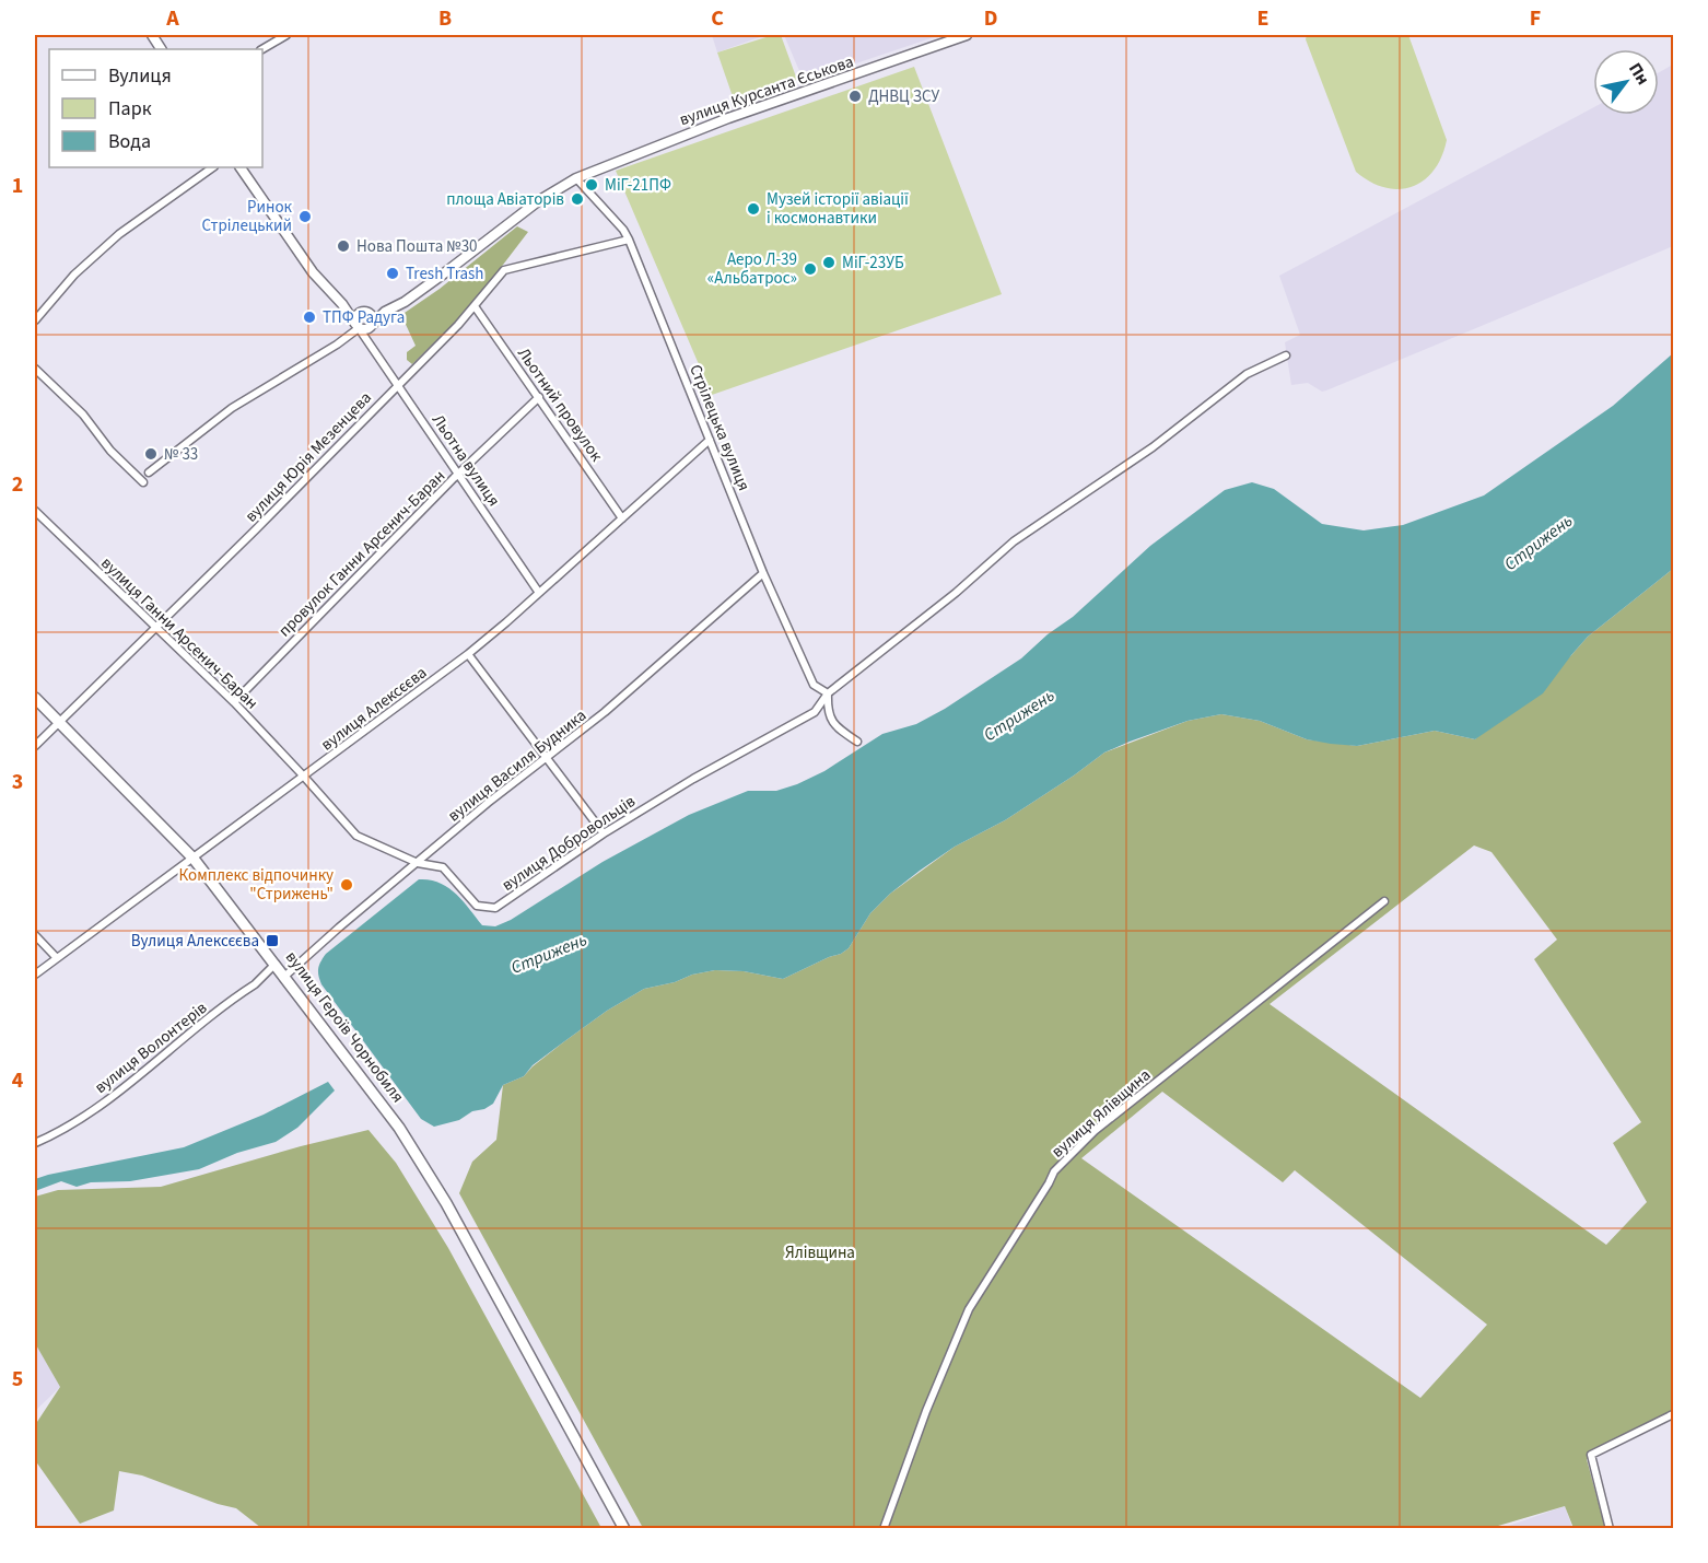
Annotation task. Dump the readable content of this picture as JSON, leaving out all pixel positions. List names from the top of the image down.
{
  "streets": {
    "main road": ["вулиця Героїв Чорнобиля"],
    "street": [
      "вулиця Курсанта Єськова",
      "Льотний провулок",
      "Стрілецька вулиця",
      "вулиця Юрія Мезенцева",
      "Льотна вулиця",
      "провулок Ганни Арсенич-Баран",
      "вулиця Ганни Арсенич-Баран",
      "вулиця Алексєєва",
      "вулиця Василя Будника",
      "вулиця Добровольців",
      "вулиця Волонтерів",
      "вулиця Ялівщина"
    ]
  },
  "crossings": [
    ["вулиця Курсанта Єськова", "Стрілецька вулиця"],
    ["Льотний провулок", "вулиця Юрія Мезенцева"],
    ["Льотний провулок", "провулок Ганни Арсенич-Баран"],
    ["Льотний провулок", "вулиця Алексєєва"],
    ["Стрілецька вулиця", "вулиця Юрія Мезенцева"],
    ["Стрілецька вулиця", "вулиця Алексєєва"],
    ["Стрілецька вулиця", "вулиця Василя Будника"],
    ["Стрілецька вулиця", "вулиця Добровольців"],
    ["вулиця Юрія Мезенцева", "Льотна вулиця"],
    ["вулиця Юрія Мезенцева", "вулиця Ганни Арсенич-Баран"],
    ["вулиця Юрія Мезенцева", "вулиця Героїв Чорнобиля"],
    ["Льотна вулиця", "провулок Ганни Арсенич-Баран"],
    ["Льотна вулиця", "вулиця Алексєєва"],
    ["провулок Ганни Арсенич-Баран", "вулиця Ганни Арсенич-Баран"],
    ["вулиця Ганни Арсенич-Баран", "вулиця Алексєєва"],
    ["вулиця Ганни Арсенич-Баран", "вулиця Добровольців"],
    ["вулиця Алексєєва", "вулиця Добровольців"],
    ["вулиця Алексєєва", "вулиця Героїв Чорнобиля"],
    ["вулиця Василя Будника", "вулиця Добровольців"],
    ["вулиця Василя Будника", "вулиця Героїв Чорнобиля"],
    ["вулиця Героїв Чорнобиля", "вулиця Волонтерів"]
  ],
  "water": ["Стрижень"],
  "parks": ["Ялівщина"],
  "places": {
    "other": [
      "ДНВЦ ЗСУ",
      "МіГ-21ПФ",
      "площа Авіаторів",
      "Музей історії авіації і космонавтики",
      "Ринок Стрілецький",
      "Нова Пошта №30",
      "МіГ-23УБ",
      "Аеро Л-39 «Альбатрос»",
      "Tresh Trash",
      "ТПФ Радуга",
      "№ 33",
      "Комплекс відпочинку \"Стрижень\""
    ],
    "transit": ["Вулиця Алексєєва"]
  },
  "legend": ["Вулиця", "Парк", "Вода"],
  "north": "top right",
  "grid": {
    "columns": [
      "A",
      "B",
      "C",
      "D",
      "E",
      "F"
    ],
    "rows": [
      "1",
      "2",
      "3",
      "4",
      "5"
    ]
  }
}
